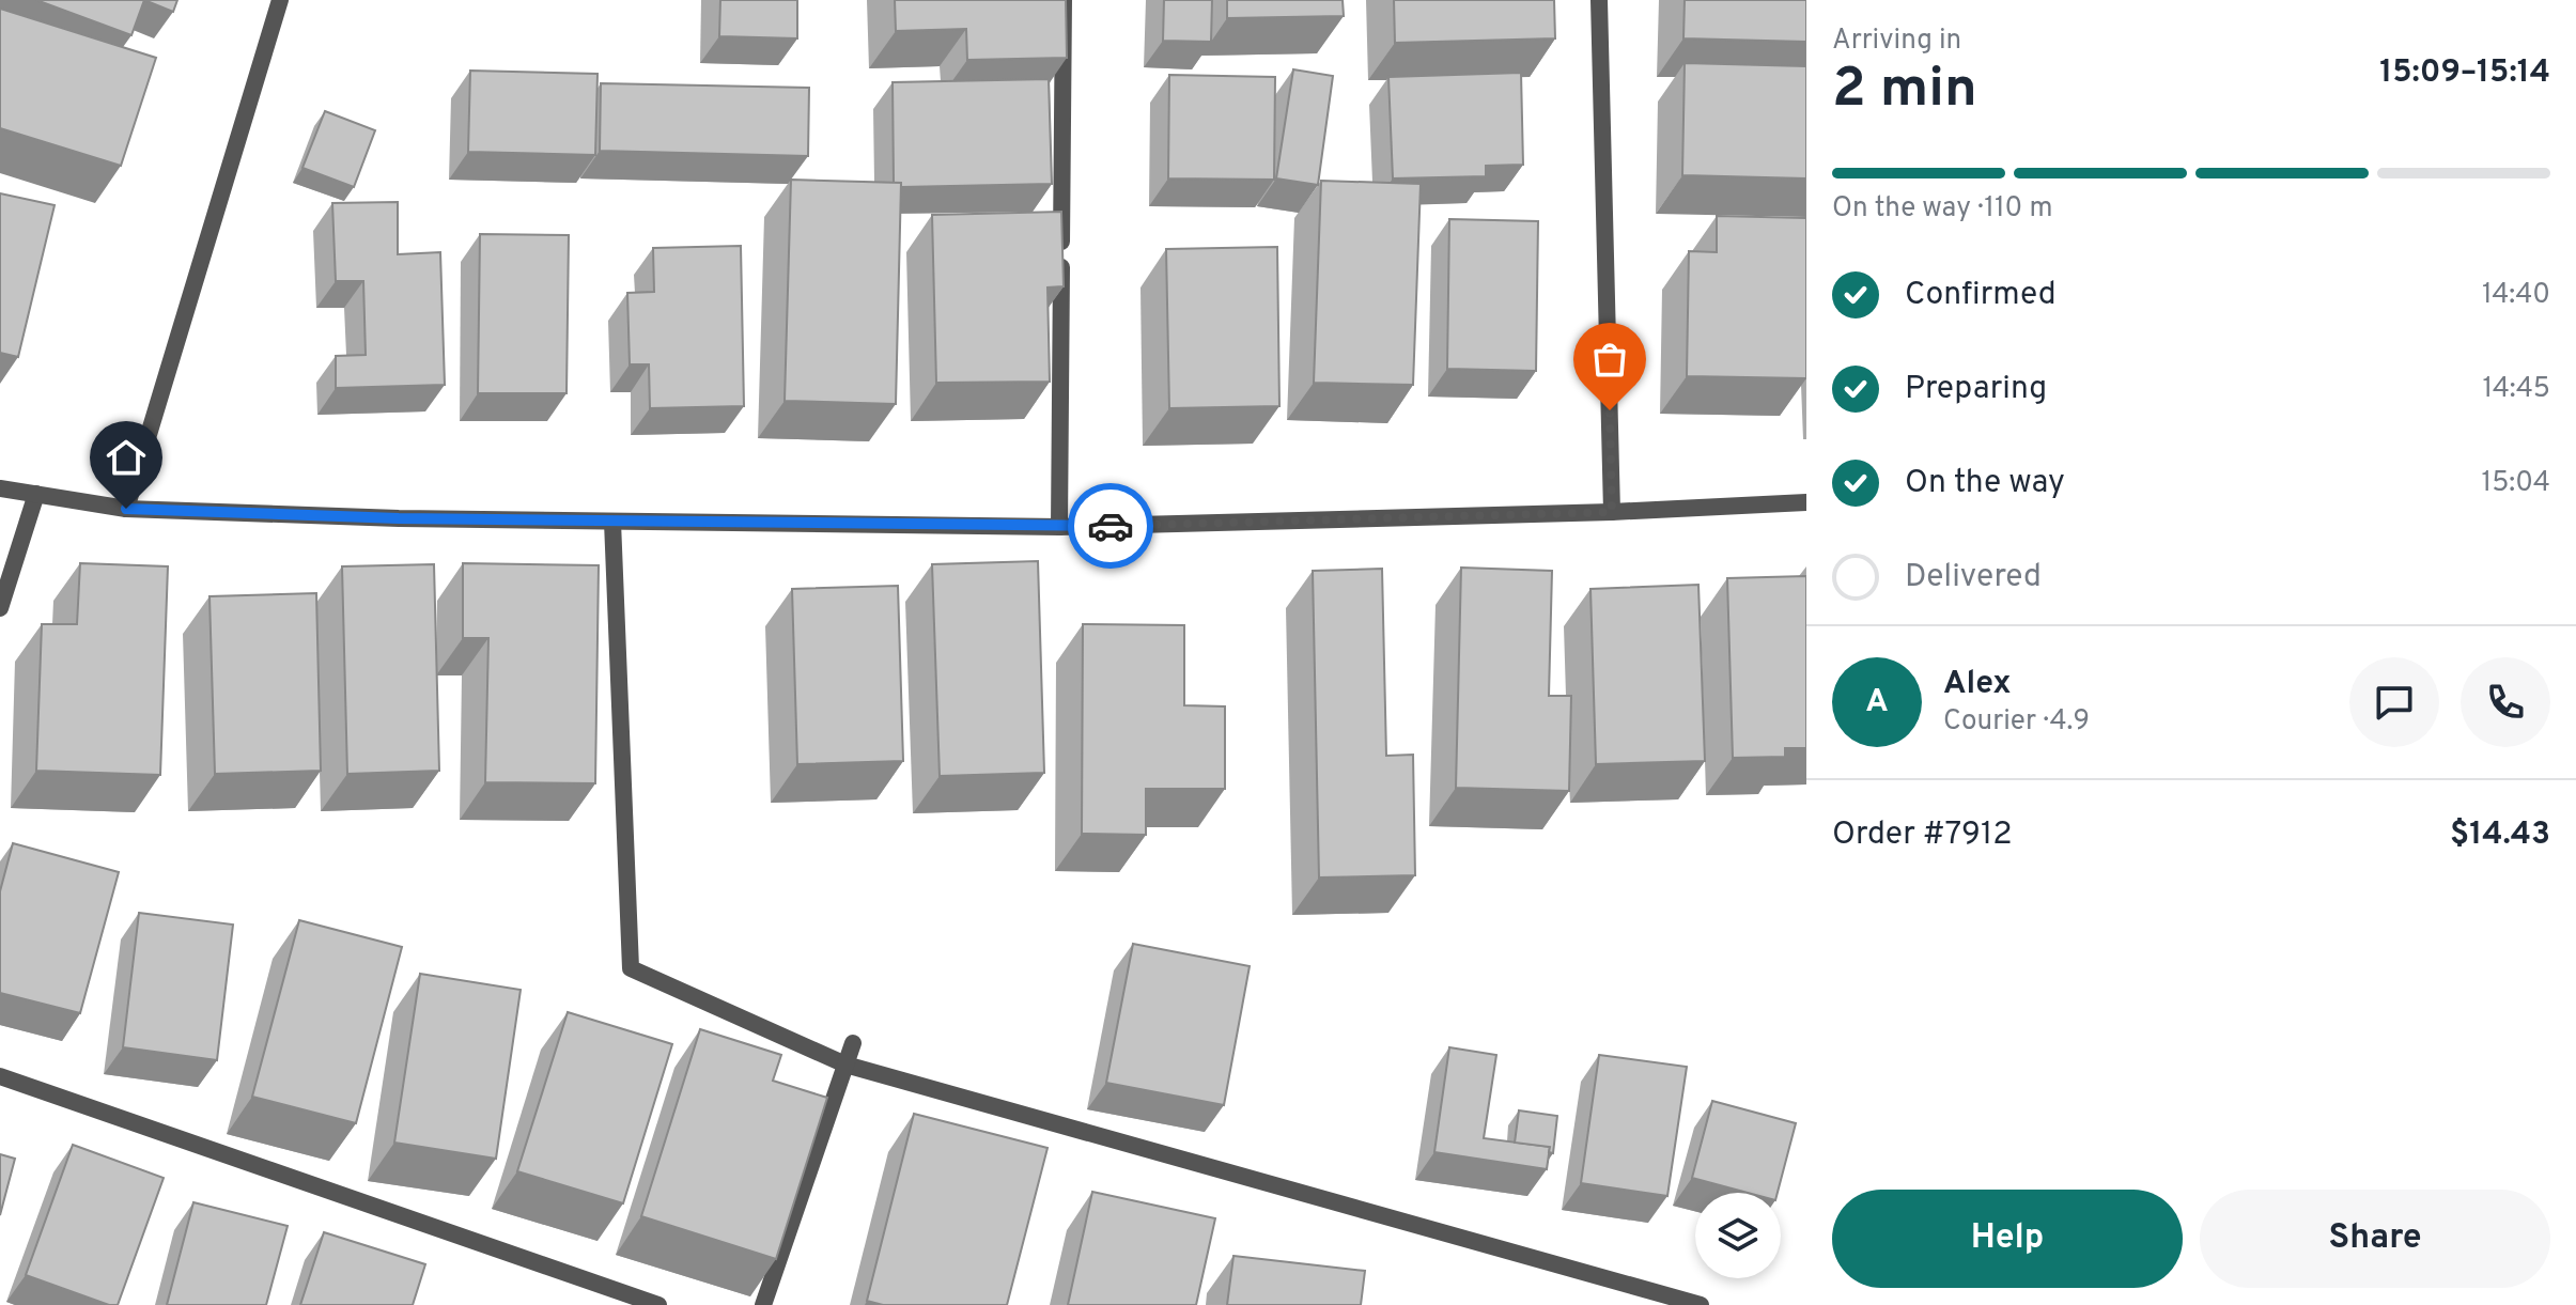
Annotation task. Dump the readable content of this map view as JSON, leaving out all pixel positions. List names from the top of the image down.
{
  "page": {
    "heading": ["2 min", "Arriving in", "15:09–15:14"],
    "panel": [
      "Alex",
      "Courier · 4.9",
      "Order #7912",
      "$14.43"
    ],
    "bar": "On the way · 110 m",
    "list": [
      ["Confirmed", "14:40"],
      ["Preparing", "14:45"],
      ["On the way", "15:04"],
      "Delivered"
    ],
    "round": "A",
    "buttons": ["Help", "Share"]
  }
}
